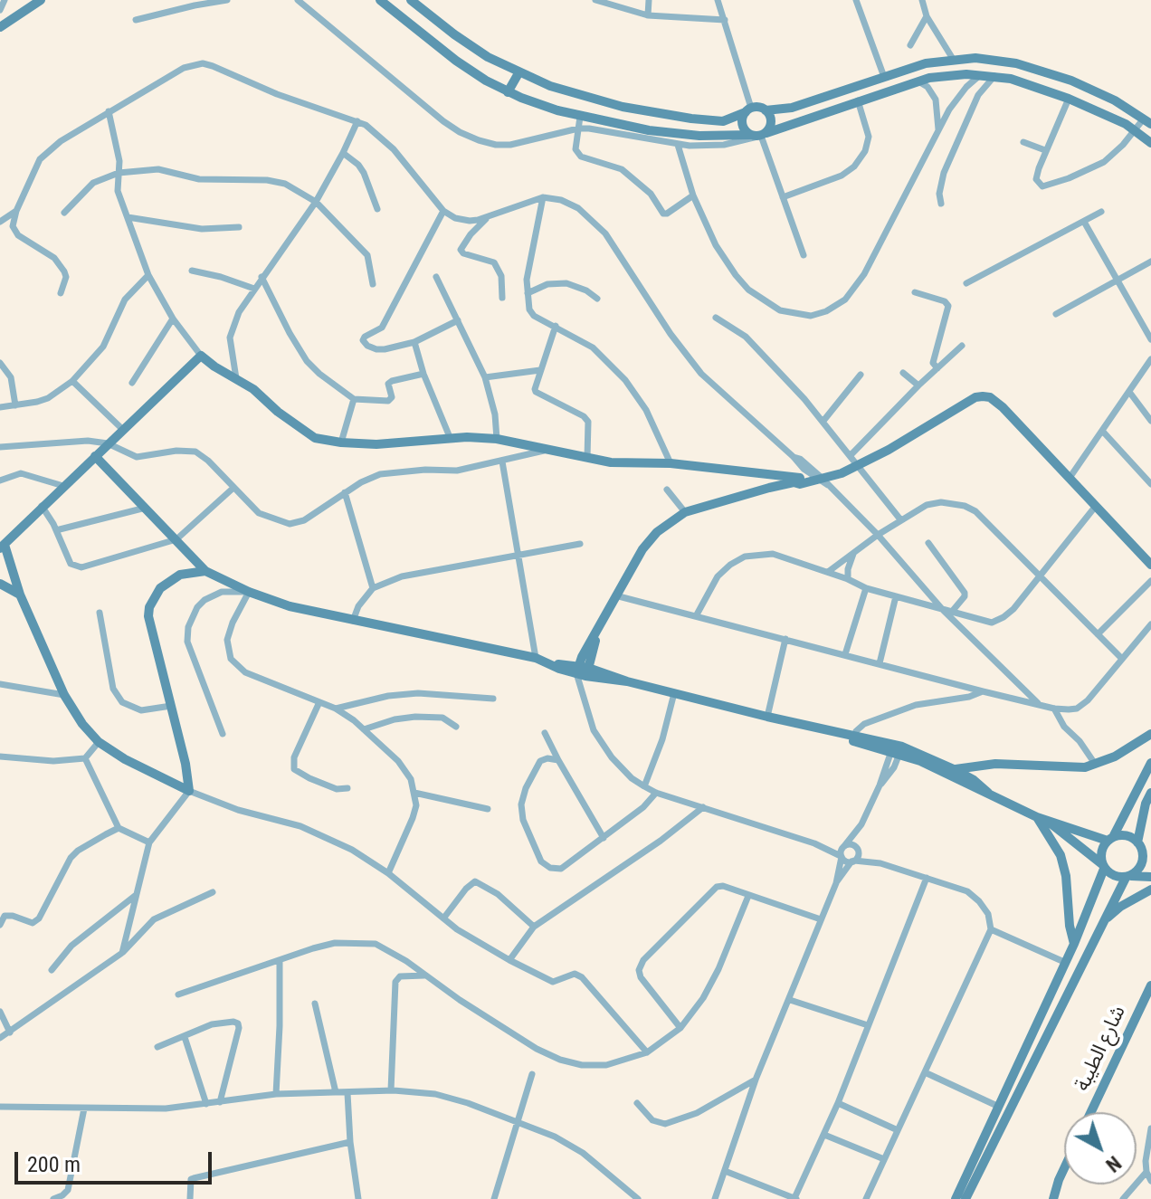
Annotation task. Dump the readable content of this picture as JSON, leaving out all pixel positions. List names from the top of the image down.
{
  "streets": {
    "street": ["شارع الطيبة"]
  },
  "scale_bar": "200 m",
  "north": "bottom right"
}
